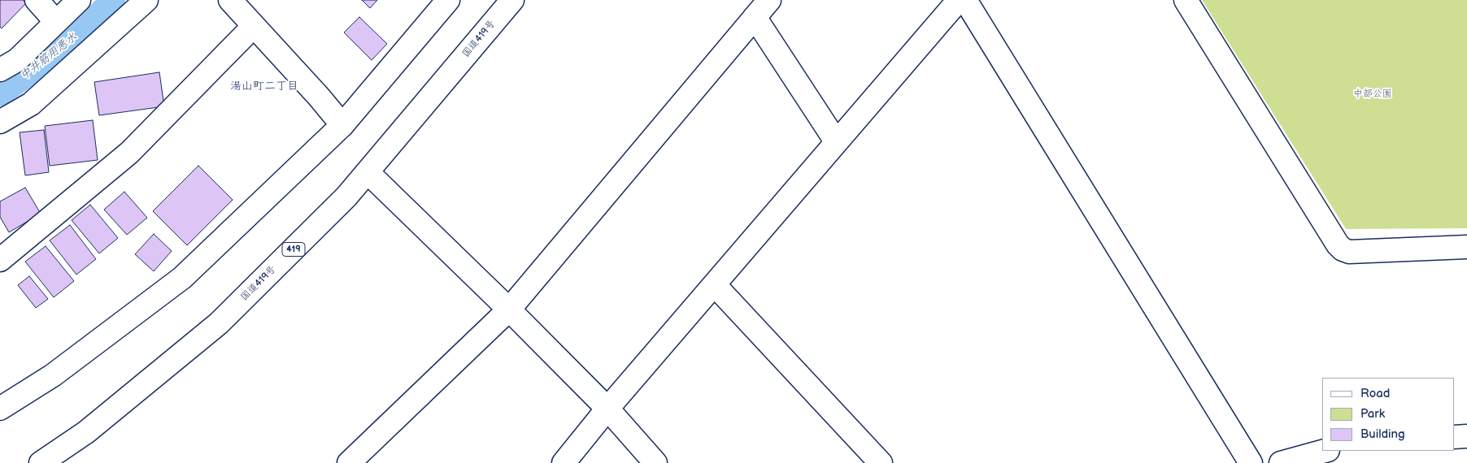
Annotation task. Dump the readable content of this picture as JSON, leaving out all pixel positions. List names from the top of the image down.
{
  "streets": {
    "main road": ["国道419号", "419"]
  },
  "districts": ["湯山町二丁目"],
  "water": ["中井筋用悪水"],
  "parks": ["中部公園"],
  "legend": ["Road", "Park", "Building"]
}
